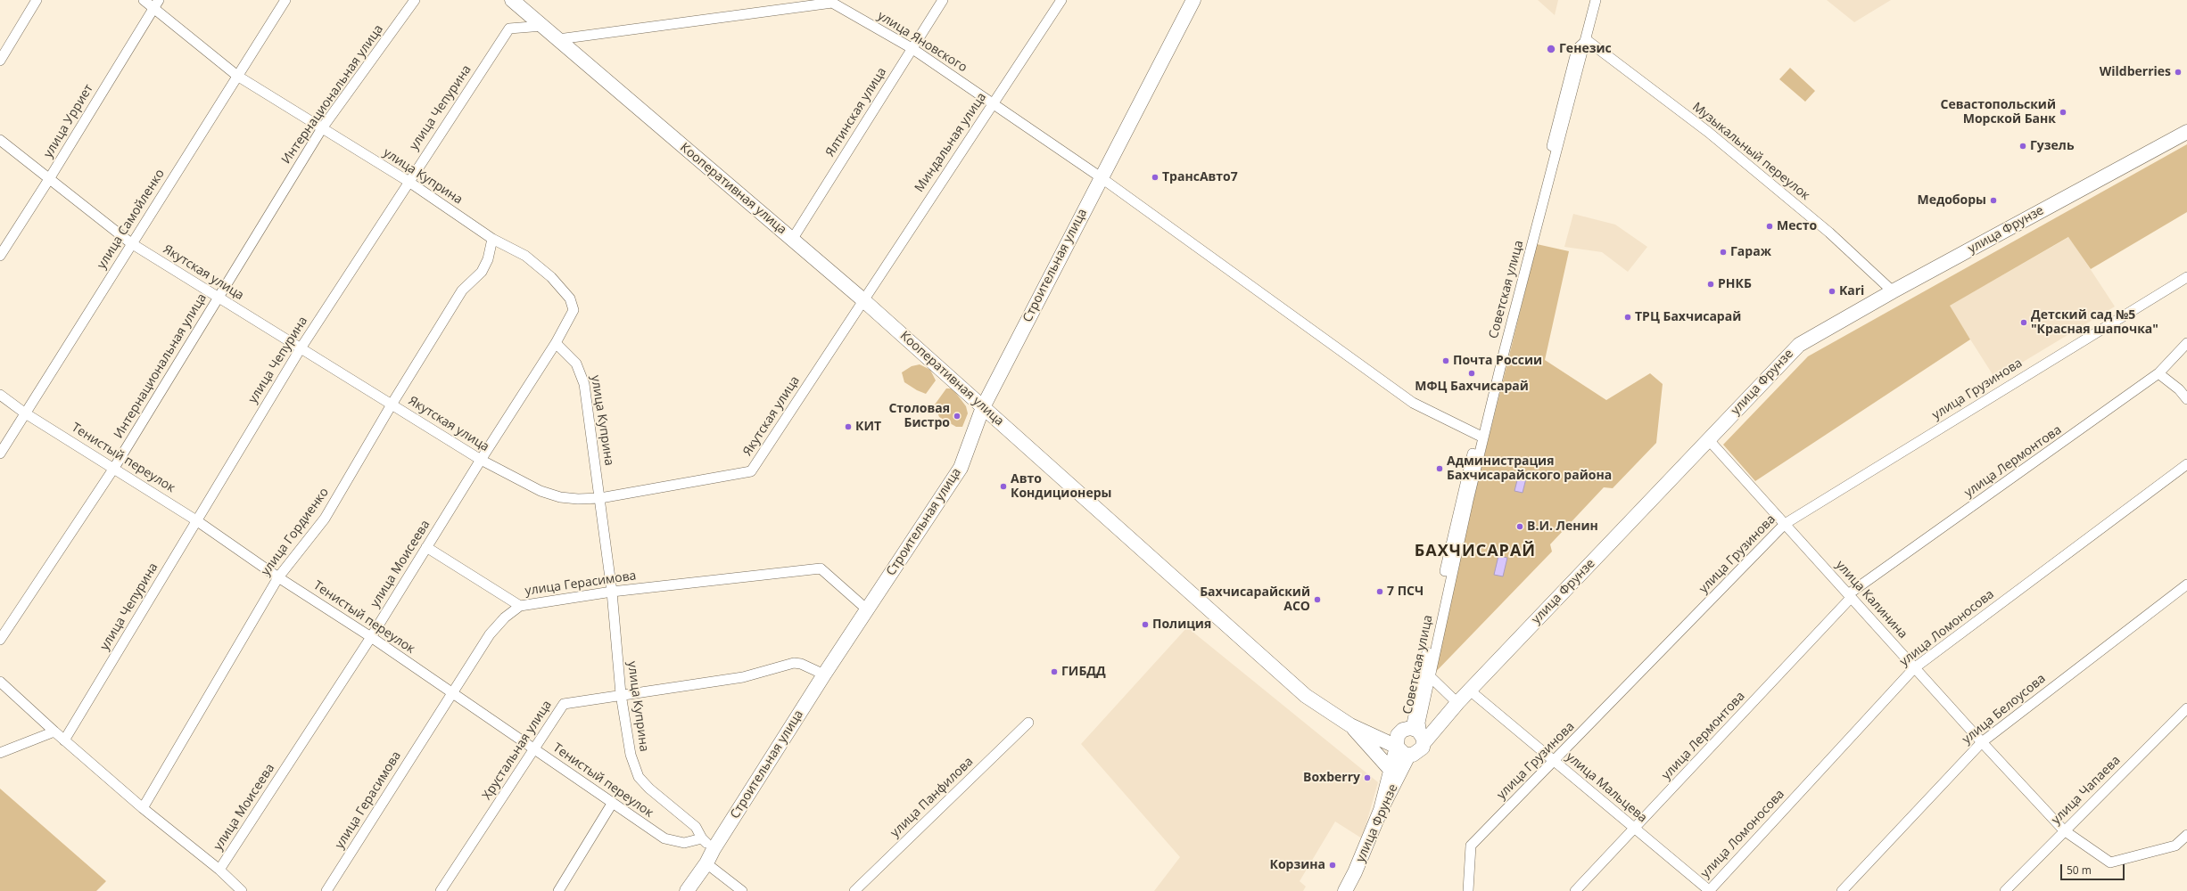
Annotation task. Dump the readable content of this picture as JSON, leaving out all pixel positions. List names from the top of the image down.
{
  "streets": {
    "main road": ["Кооперативная улица", "улица Фрунзе", "Строительная улица"],
    "street": [
      "улица Яновского",
      "Интернациональная улица",
      "улица Чепурина",
      "Ялтинская улица",
      "улица Урриет",
      "Миндальная улица",
      "Музыкальный переулок",
      "улица Куприна",
      "улица Самойленко",
      "Якутская улица",
      "Советская улица",
      "улица Грузинова",
      "Тенистый переулок",
      "улица Лермонтова",
      "улица Гордиенко",
      "улица Моисеева",
      "улица Герасимова",
      "улица Калинина",
      "улица Ломоносова",
      "улица Белоусова",
      "Хрустальная улица",
      "улица Мальцева",
      "улица Чапаева",
      "улица Панфилова"
    ]
  },
  "crossings": [
    ["улица Яновского", "Ялтинская улица"],
    ["улица Яновского", "Миндальная улица"],
    ["улица Яновского", "Кооперативная улица"],
    ["улица Яновского", "Строительная улица"],
    ["улица Яновского", "Советская улица"],
    ["Интернациональная улица", "улица Куприна"],
    ["Интернациональная улица", "Якутская улица"],
    ["Интернациональная улица", "Тенистый переулок"],
    ["улица Чепурина", "улица Куприна"],
    ["улица Чепурина", "Кооперативная улица"],
    ["улица Чепурина", "Якутская улица"],
    ["улица Чепурина", "Тенистый переулок"],
    ["Ялтинская улица", "Кооперативная улица"],
    ["улица Урриет", "улица Куприна"],
    ["улица Урриет", "Якутская улица"],
    ["Миндальная улица", "Кооперативная улица"],
    ["Миндальная улица", "Якутская улица"],
    ["Музыкальный переулок", "улица Фрунзе"],
    ["Музыкальный переулок", "Советская улица"],
    ["улица Куприна", "улица Самойленко"],
    ["улица Куприна", "Якутская улица"],
    ["улица Куприна", "Тенистый переулок"],
    ["улица Куприна", "улица Гордиенко"],
    ["улица Куприна", "улица Моисеева"],
    ["улица Куприна", "улица Герасимова"],
    ["улица Куприна", "Хрустальная улица"],
    ["Кооперативная улица", "улица Фрунзе"],
    ["Кооперативная улица", "Строительная улица"],
    ["Кооперативная улица", "Якутская улица"],
    ["улица Самойленко", "Якутская улица"],
    ["улица Самойленко", "Тенистый переулок"],
    ["улица Фрунзе", "Советская улица"],
    ["улица Фрунзе", "улица Калинина"],
    ["улица Фрунзе", "улица Мальцева"],
    ["Строительная улица", "улица Герасимова"],
    ["Строительная улица", "Хрустальная улица"],
    ["Якутская улица", "улица Гордиенко"],
    ["Якутская улица", "улица Моисеева"],
    ["улица Грузинова", "улица Калинина"],
    ["улица Грузинова", "улица Мальцева"],
    ["Тенистый переулок", "улица Гордиенко"],
    ["Тенистый переулок", "улица Моисеева"],
    ["Тенистый переулок", "улица Герасимова"],
    ["Тенистый переулок", "Хрустальная улица"],
    ["улица Лермонтова", "улица Калинина"],
    ["улица Лермонтова", "улица Мальцева"],
    ["улица Калинина", "улица Ломоносова"],
    ["улица Калинина", "улица Белоусова"],
    ["улица Калинина", "улица Чапаева"],
    ["улица Ломоносова", "улица Мальцева"]
  ],
  "districts": ["БАХЧИСАРАЙ"],
  "places": [
    "Генезис",
    "Wildberries",
    "Севастопольский Морской Банк",
    "Гузель",
    "ТрансАвто7",
    "Медоборы",
    "Место",
    "Гараж",
    "РНКБ",
    "Kari",
    "ТРЦ Бахчисарай",
    "Детский сад №5 \"Красная шапочка\"",
    "Почта России",
    "МФЦ Бахчисарай",
    "Столовая Бистро",
    "КИТ",
    "Администрация Бахчисарайского района",
    "Авто Кондиционеры",
    "В.И. Ленин",
    "7 ПСЧ",
    "Бахчисарайский АСО",
    "Полиция",
    "ГИБДД",
    "Boxberry",
    "Корзина"
  ],
  "scale_bar": "50 m"
}
